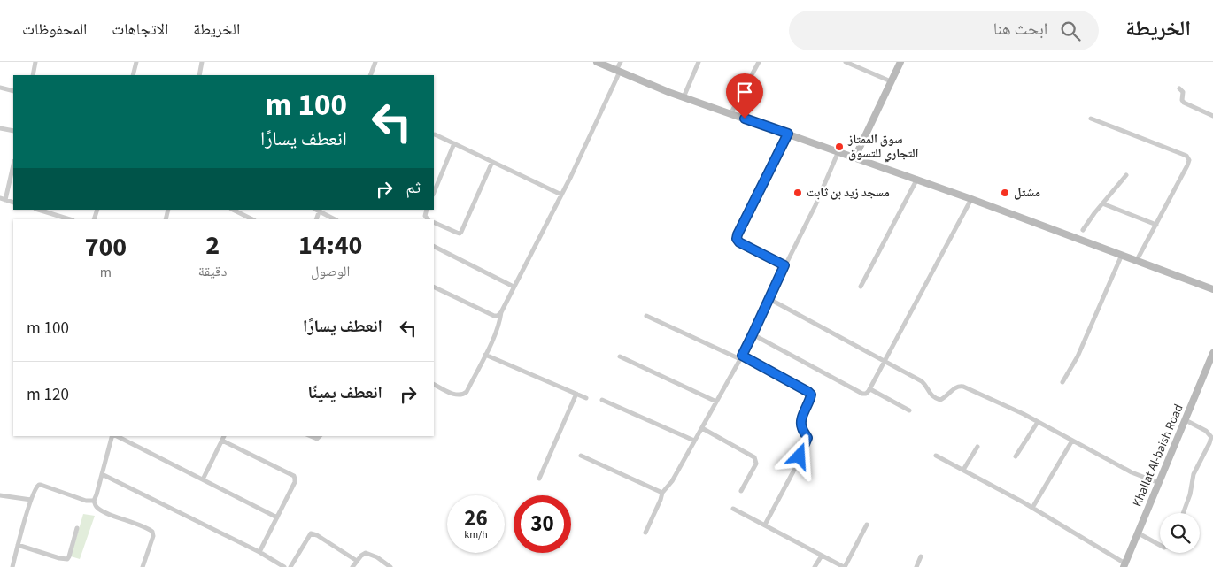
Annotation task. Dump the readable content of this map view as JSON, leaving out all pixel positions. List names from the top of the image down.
{
  "streets": {
    "main road": ["Khallat Al-baish Road"]
  },
  "places": ["سوق الممتاز التجاري للتسوق", "مسجد زيد بن ثابت", "مشتل"],
  "page": {
    "header": "الخريطة",
    "search": "ابحث هنا",
    "nav": ["الخريطة", "الاتجاهات", "المحفوظات"],
    "turn": ["100 m", "انعطف يسارًا"],
    "then": "ثم",
    "eta": [
      "14:40",
      "الوصول",
      "2",
      "دقيقة",
      "700",
      "m"
    ],
    "list": [
      {
        "name": "انعطف يسارًا",
        "value": "100 m"
      },
      {
        "name": "انعطف يمينًا",
        "value": "120 m"
      }
    ],
    "speed": "26 km/h",
    "limit": "30"
  }
}
